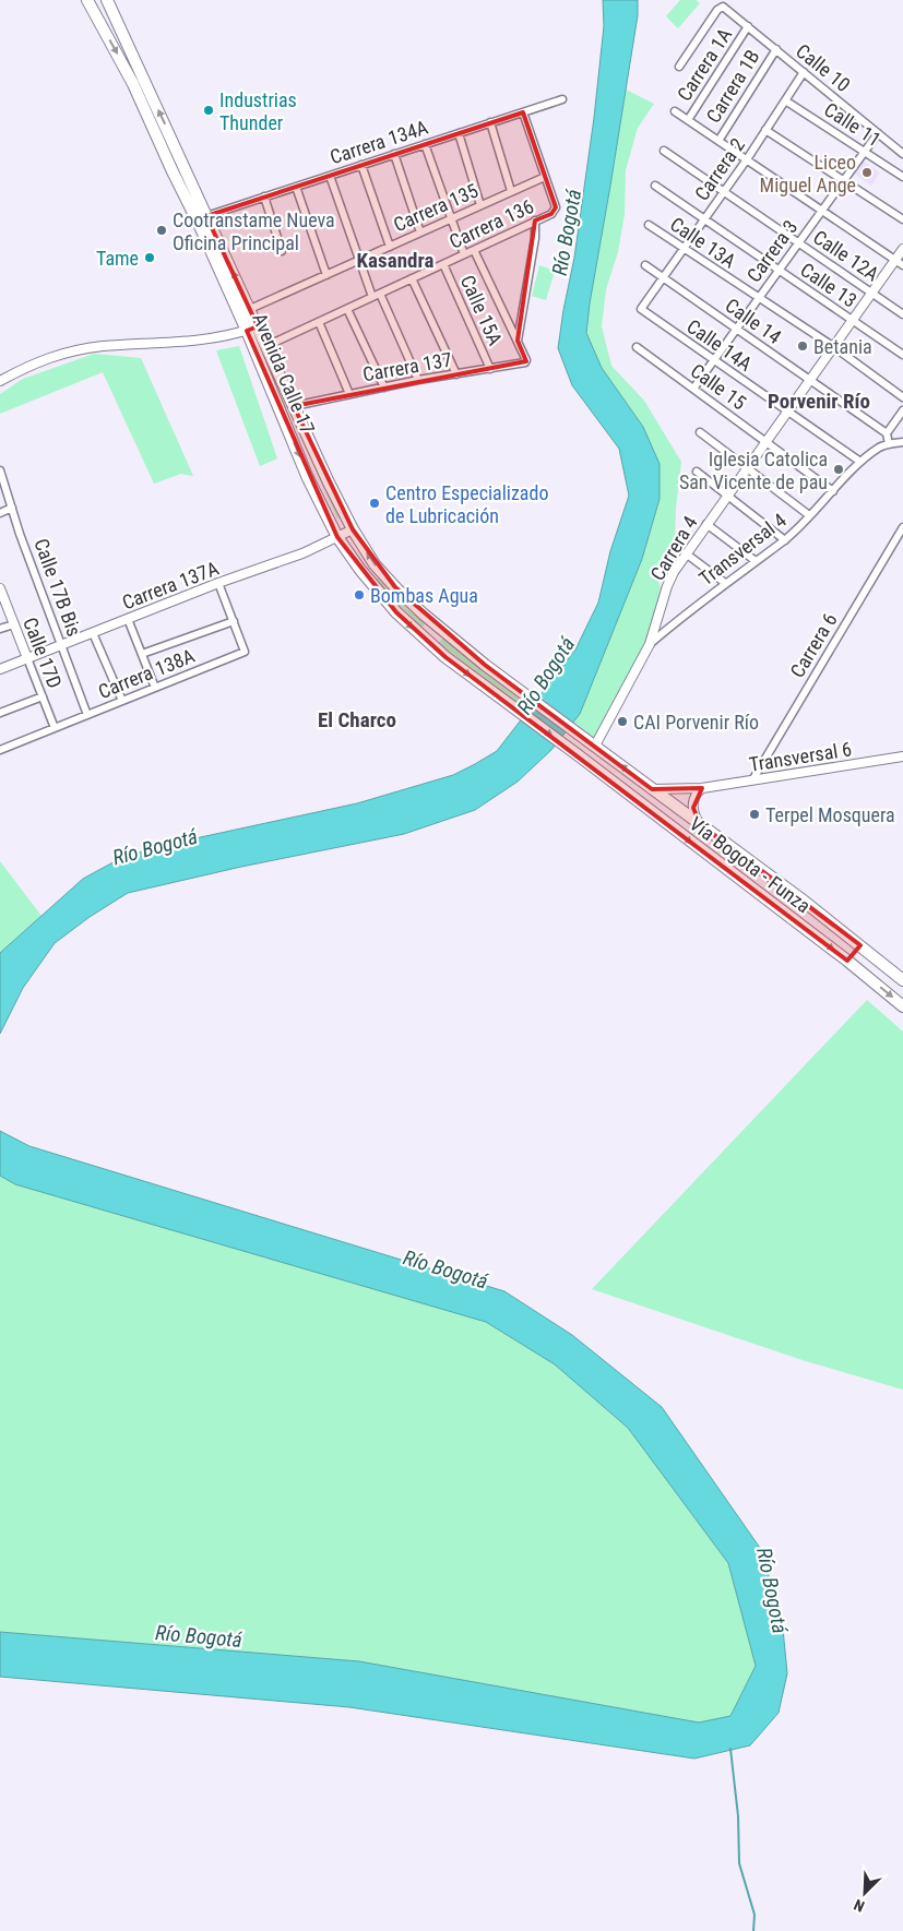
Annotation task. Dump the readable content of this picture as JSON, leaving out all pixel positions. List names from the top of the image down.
{
  "streets": {
    "main road": ["Avenida Calle 17", "Vía Bogota - Funza"],
    "street": [
      "Carrera 1A",
      "Calle 10",
      "Carrera 1B",
      "Calle 11",
      "Carrera 134A",
      "Carrera 2",
      "Carrera 135",
      "Carrera 136",
      "Calle 13A",
      "Carrera 3",
      "Calle 12A",
      "Calle 13",
      "Calle 15A",
      "Calle 14",
      "Calle 14A",
      "Carrera 137",
      "Calle 15",
      "Carrera 4",
      "Transversal 4",
      "Carrera 137A",
      "Calle 17B Bis",
      "Carrera 6",
      "Calle 17D",
      "Carrera 138A",
      "Transversal 6"
    ]
  },
  "crossings": [
    ["Carrera 1A", "Calle 10"],
    ["Calle 10", "Carrera 1B"],
    ["Calle 10", "Carrera 2"],
    ["Calle 10", "Carrera 3"],
    ["Calle 11", "Carrera 2"],
    ["Calle 11", "Carrera 3"],
    ["Carrera 134A", "Avenida Calle 17"],
    ["Carrera 2", "Calle 13A"],
    ["Carrera 2", "Calle 12A"],
    ["Carrera 2", "Calle 13"],
    ["Carrera 2", "Calle 14"],
    ["Carrera 2", "Calle 14A"],
    ["Carrera 135", "Carrera 136"],
    ["Carrera 135", "Avenida Calle 17"],
    ["Carrera 136", "Calle 15A"],
    ["Carrera 136", "Avenida Calle 17"],
    ["Calle 13A", "Carrera 3"],
    ["Calle 13A", "Carrera 4"],
    ["Carrera 3", "Calle 12A"],
    ["Carrera 3", "Calle 13"],
    ["Carrera 3", "Calle 14"],
    ["Carrera 3", "Calle 14A"],
    ["Carrera 3", "Calle 15"],
    ["Calle 12A", "Carrera 4"],
    ["Calle 13", "Carrera 4"],
    ["Calle 15A", "Carrera 137"],
    ["Calle 14", "Carrera 4"],
    ["Calle 14A", "Carrera 4"],
    ["Calle 14A", "Transversal 4"],
    ["Carrera 137", "Avenida Calle 17"],
    ["Avenida Calle 17", "Carrera 4"],
    ["Avenida Calle 17", "Carrera 137A"],
    ["Avenida Calle 17", "Transversal 6"],
    ["Avenida Calle 17", "Vía Bogota - Funza"],
    ["Calle 15", "Carrera 4"],
    ["Calle 15", "Transversal 4"],
    ["Carrera 4", "Transversal 4"],
    ["Carrera 137A", "Calle 17B Bis"],
    ["Carrera 137A", "Calle 17D"],
    ["Calle 17B Bis", "Carrera 138A"],
    ["Carrera 6", "Transversal 6"],
    ["Calle 17D", "Carrera 138A"]
  ],
  "one_way": ["Vía Bogota - Funza"],
  "districts": ["Kasandra", "Porvenir Río", "El Charco"],
  "water": ["Río Bogotá"],
  "places": [
    "Industrias Thunder",
    "Liceo Miguel Ange",
    "Cootranstame Nueva Oficina Principal",
    "Tame",
    "Betania",
    "Iglesia Catolica San Vicente de pau",
    "Centro Especializado de Lubricación",
    "Bombas Agua",
    "CAI Porvenir Río",
    "Terpel Mosquera"
  ],
  "north": "bottom left"
}
